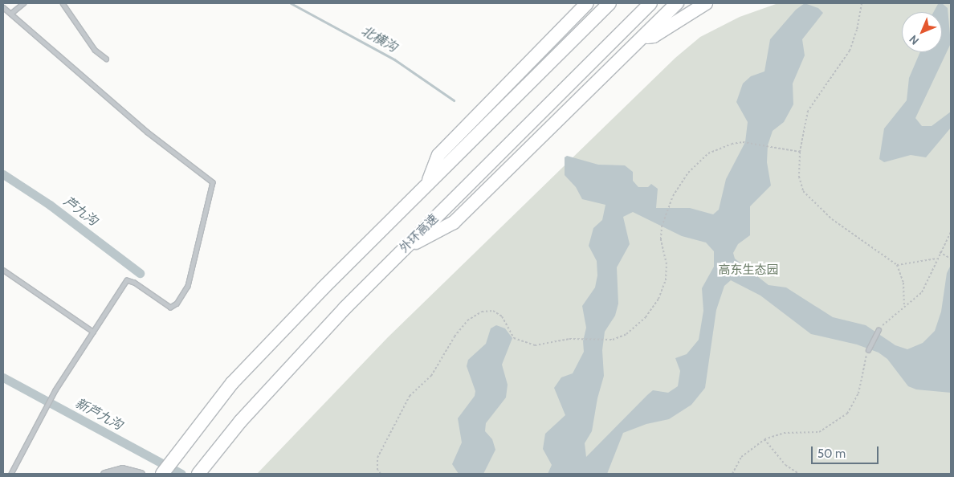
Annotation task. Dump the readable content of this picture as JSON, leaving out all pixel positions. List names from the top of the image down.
{
  "streets": {
    "highway": ["外环高速"]
  },
  "water": ["北横沟", "芦九沟", "新芦九沟"],
  "parks": ["高东生态园"],
  "scale_bar": "50 m",
  "north": "bottom left"
}
